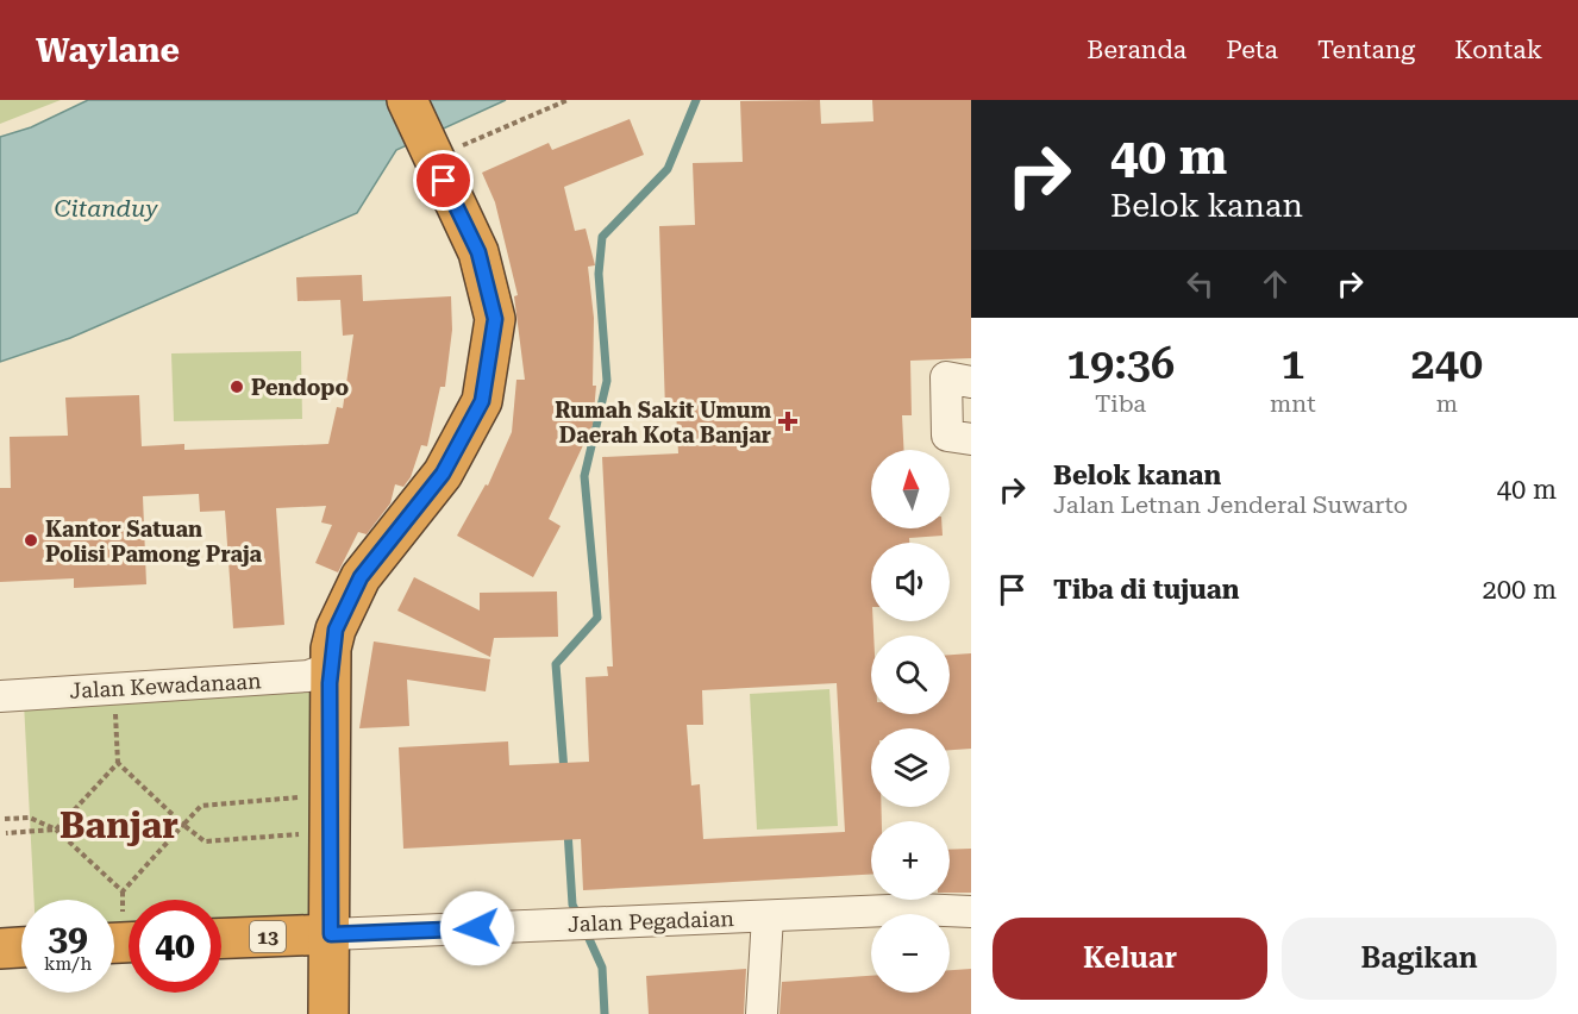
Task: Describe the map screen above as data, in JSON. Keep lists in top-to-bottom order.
{
  "streets": {
    "highway": ["13"],
    "street": ["Jalan Kewadanaan", "Jalan Pegadaian"]
  },
  "crossings": [
    ["Jalan Pegadaian", "13"]
  ],
  "districts": ["Banjar"],
  "water": ["Citanduy"],
  "places": {
    "other": ["Pendopo", "Kantor Satuan Polisi Pamong Praja"],
    "health": ["Rumah Sakit Umum Daerah Kota Banjar"]
  },
  "north": "top",
  "page": {
    "header": "Waylane",
    "nav": [
      "Beranda",
      "Peta",
      "Tentang",
      "Kontak"
    ],
    "turn": ["40 m", "Belok kanan"],
    "eta": [
      "19:36",
      "Tiba",
      "1",
      "mnt",
      "240",
      "m"
    ],
    "list": [
      {
        "name": "Belok kanan",
        "note": "Jalan Letnan Jenderal Suwarto",
        "value": "40 m"
      },
      {
        "name": "Tiba di tujuan",
        "value": "200 m"
      }
    ],
    "map_buttons": ["+", "−"],
    "speed": "39 km/h",
    "limit": "40",
    "buttons": ["Keluar", "Bagikan"]
  }
}
